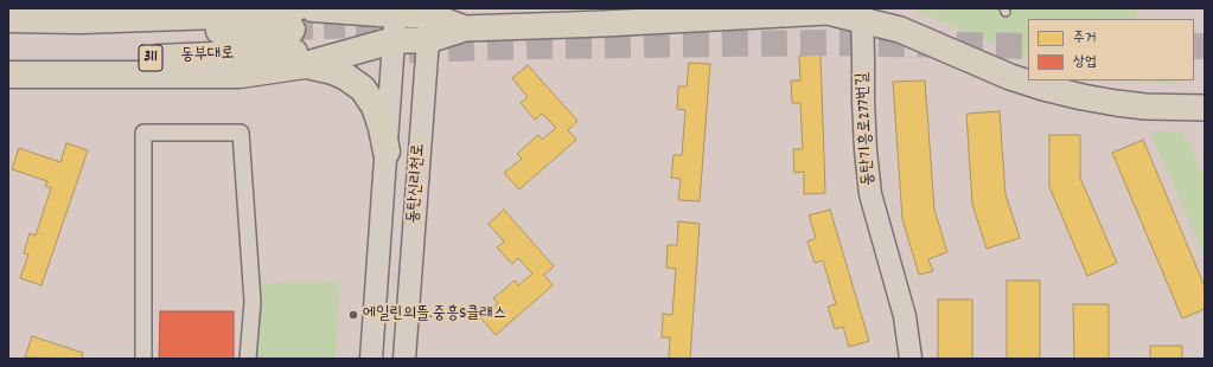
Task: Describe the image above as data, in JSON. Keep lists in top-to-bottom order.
{
  "streets": {
    "highway": ["동부대로", "311"],
    "street": ["동탄기흥로277번길", "동탄신리천로"]
  },
  "places": ["에일린의뜰.중흥S클래스"],
  "legend": ["주거", "상업"]
}
